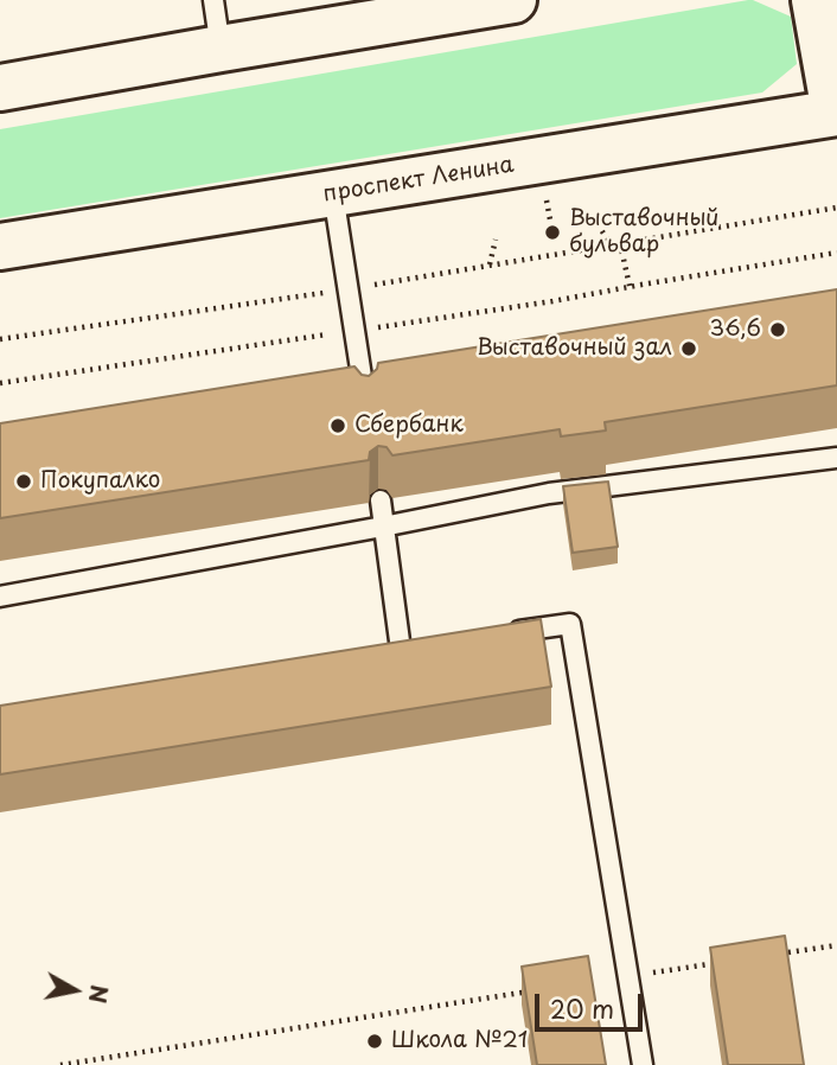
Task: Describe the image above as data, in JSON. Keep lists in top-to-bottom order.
{
  "streets": {
    "main road": ["проспект Ленина"]
  },
  "places": [
    "Выставочный бульвар",
    "36,6",
    "Выставочный зал",
    "Сбербанк",
    "Покупалко",
    "Школа №21"
  ],
  "scale_bar": "20 m",
  "north": "right"
}
